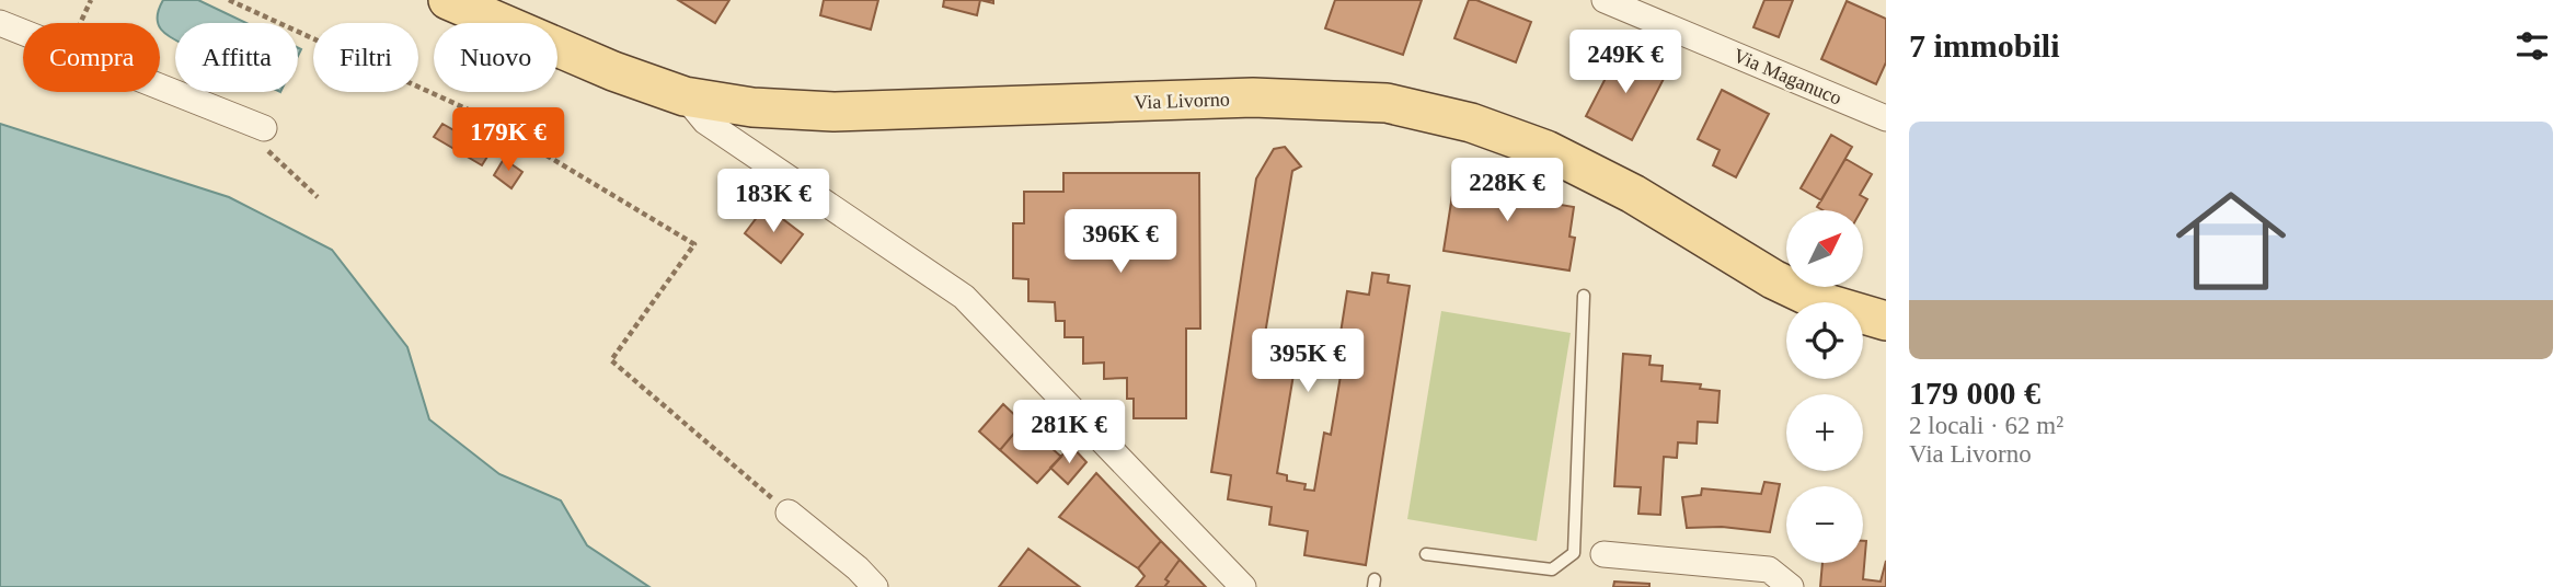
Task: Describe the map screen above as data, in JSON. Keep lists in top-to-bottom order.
{
  "streets": {
    "main road": ["Via Livorno"],
    "street": ["Via Maganuco"]
  },
  "north": "top right",
  "page": {
    "heading": "7 immobili",
    "chip": [
      "Compra",
      "Affitta",
      "Filtri",
      "Nuovo"
    ],
    "price": [
      "249K €",
      "179K €",
      "228K €",
      "183K €",
      "396K €",
      "395K €",
      "281K €"
    ],
    "list": [
      {
        "name": "179 000 €",
        "note": "2 locali · 62 m² · Via Livorno"
      }
    ],
    "map_buttons": ["+", "−"]
  }
}
